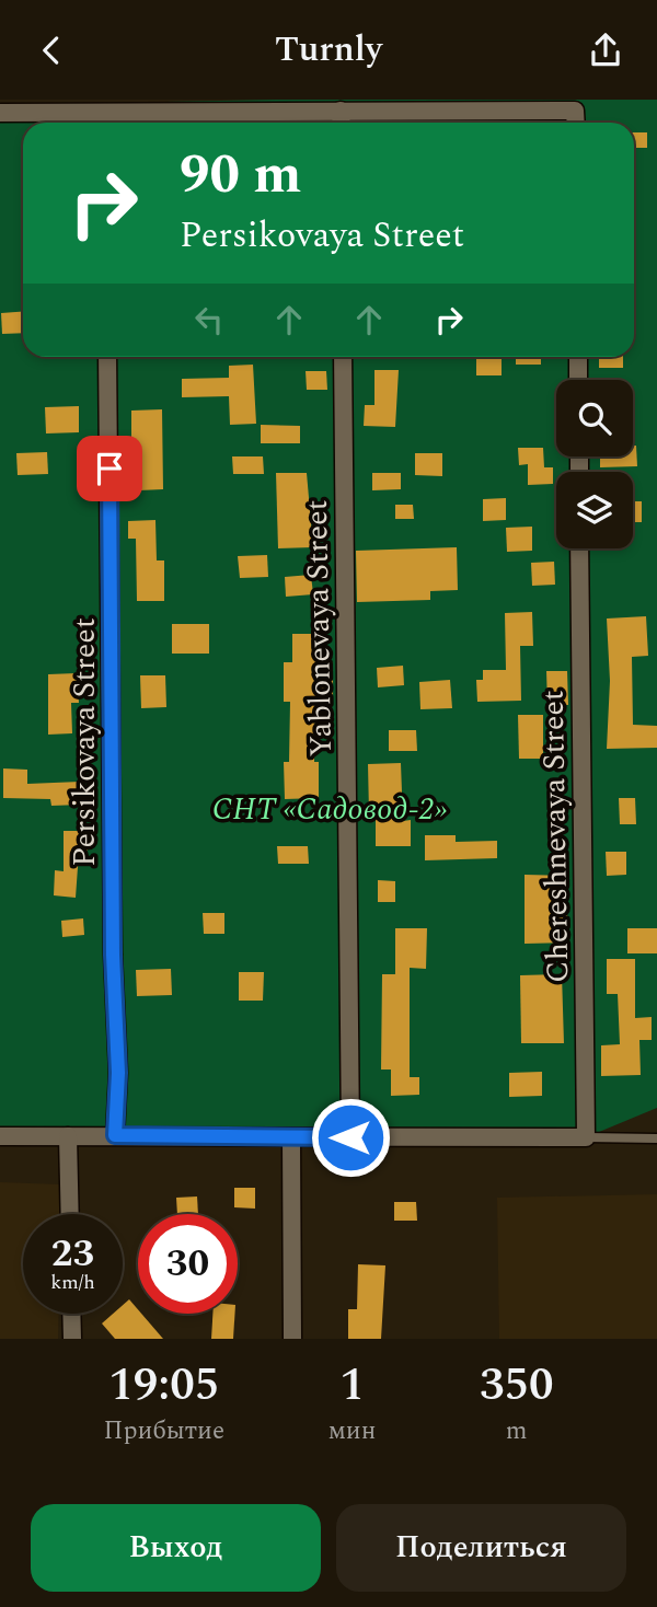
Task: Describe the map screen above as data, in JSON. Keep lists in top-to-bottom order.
{
  "streets": {
    "street": ["Yablonevaya Street", "Persikovaya Street", "Chereshnevaya Street"]
  },
  "parks": ["СНТ «Садовод-2»"],
  "page": {
    "header": "Turnly",
    "turn": ["90 m", "Persikovaya Street"],
    "speed": "23 km/h",
    "limit": "30",
    "eta": [
      "19:05",
      "Прибытие",
      "1",
      "мин",
      "350",
      "m"
    ],
    "buttons": ["Выход", "Поделиться"]
  }
}
